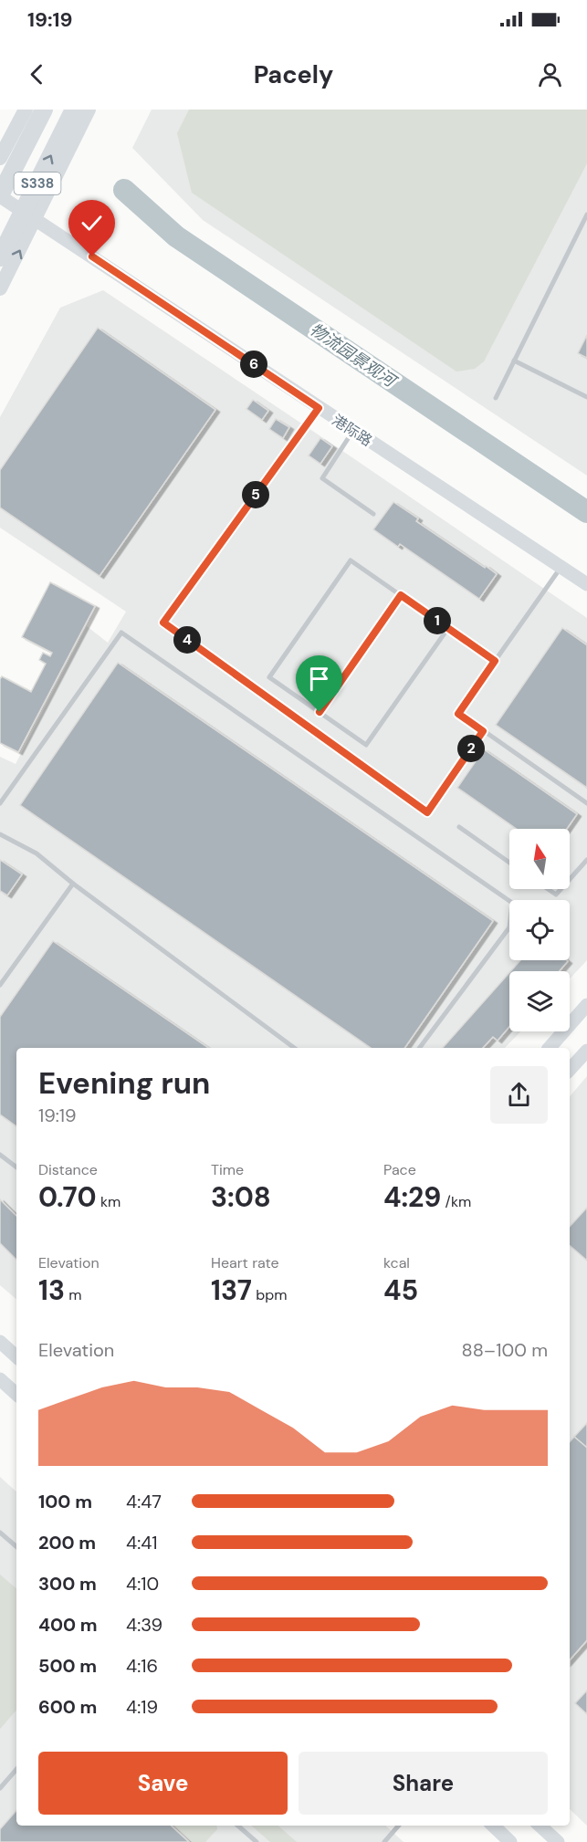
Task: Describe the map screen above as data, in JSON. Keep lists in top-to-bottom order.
{
  "streets": {
    "highway": ["S338"],
    "street": ["港际路"]
  },
  "crossings": [
    ["S338", "港际路"]
  ],
  "water": ["物流园景观河"],
  "north": "top",
  "page": {
    "status": "19:19",
    "header": "Pacely",
    "pins": [
      "6",
      "5",
      "1",
      "4",
      "2"
    ],
    "heading": ["Evening run", "19:19"],
    "stats": [
      ["Distance", "0.70 km"],
      ["Time", "3:08"],
      ["Pace", "4:29 /km"],
      ["Elevation", "13 m"],
      ["Heart rate", "137 bpm"],
      ["kcal", "45"]
    ],
    "chart": ["Elevation", "88–100 m"],
    "list": [
      {
        "name": "100 m",
        "note": "4:47"
      },
      {
        "name": "200 m",
        "note": "4:41"
      },
      {
        "name": "300 m",
        "note": "4:10"
      },
      {
        "name": "400 m",
        "note": "4:39"
      },
      {
        "name": "500 m",
        "note": "4:16"
      },
      {
        "name": "600 m",
        "note": "4:19"
      }
    ],
    "buttons": ["Save", "Share"]
  }
}
